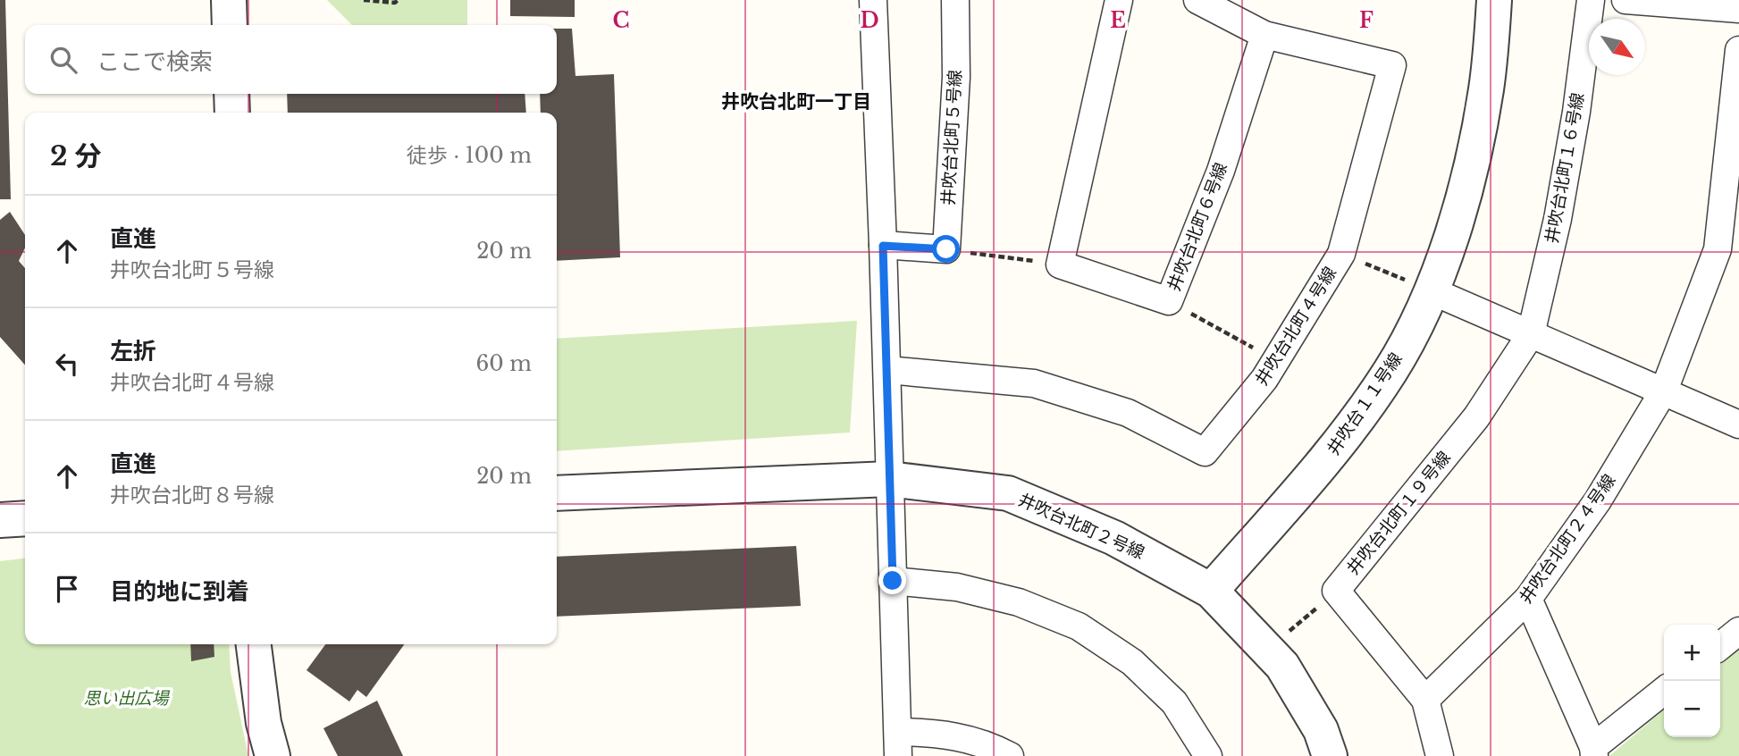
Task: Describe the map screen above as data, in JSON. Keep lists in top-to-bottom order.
{
  "streets": {
    "street": [
      "井吹台北町５号線",
      "井吹台北町１６号線",
      "井吹台北町６号線",
      "井吹台北町４号線",
      "井吹台１１号線",
      "井吹台北町１９号線",
      "井吹台北町２号線",
      "井吹台北町２４号線"
    ]
  },
  "crossings": [
    ["井吹台北町１６号線", "井吹台北町１９号線"],
    ["井吹台北町６号線", "井吹台北町４号線"],
    ["井吹台１１号線", "井吹台北町２号線"],
    ["井吹台北町１９号線", "井吹台北町２４号線"]
  ],
  "districts": ["井吹台北町一丁目"],
  "parks": ["思い出広場"],
  "north": "bottom right",
  "page": {
    "search": "ここで検索",
    "heading": ["2 分", "徒歩 · 100 m"],
    "list": [
      ["直進", "井吹台北町５号線", "20 m"],
      ["左折", "井吹台北町４号線", "60 m"],
      ["直進", "井吹台北町８号線", "20 m"],
      "目的地に到着"
    ],
    "map_buttons": ["+", "−"]
  },
  "grid": {
    "columns": [
      "C",
      "D",
      "E",
      "F"
    ]
  }
}
